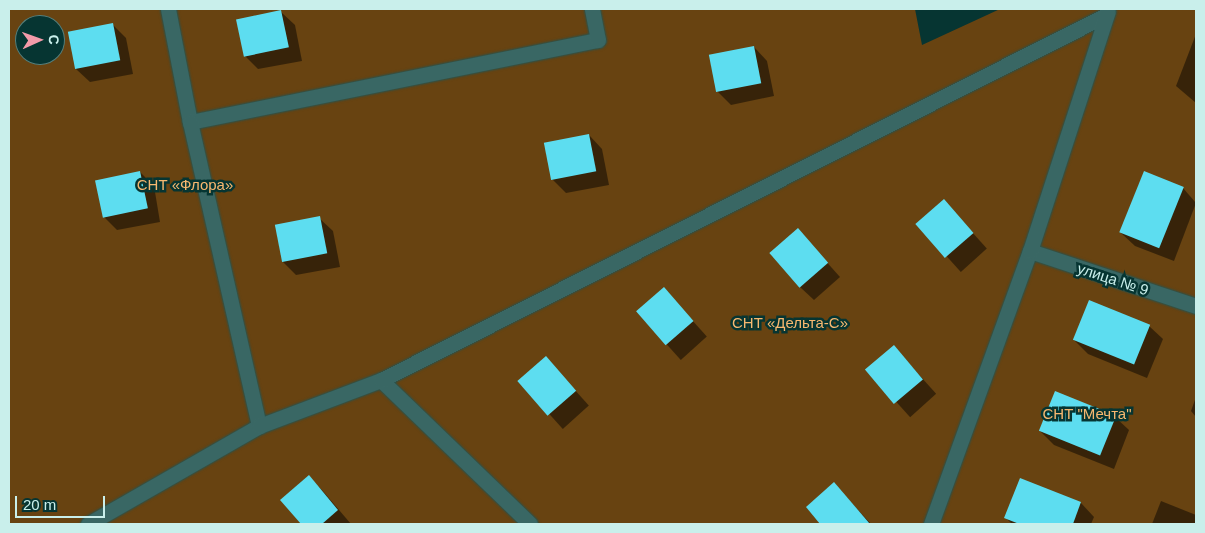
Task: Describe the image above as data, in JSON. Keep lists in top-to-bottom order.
{
  "streets": {
    "street": ["улица № 9"]
  },
  "parks": ["СНТ «Флора»", "СНТ «Дельта-С»", "СНТ \"Мечта\""],
  "scale_bar": "20 m",
  "north": "right"
}
